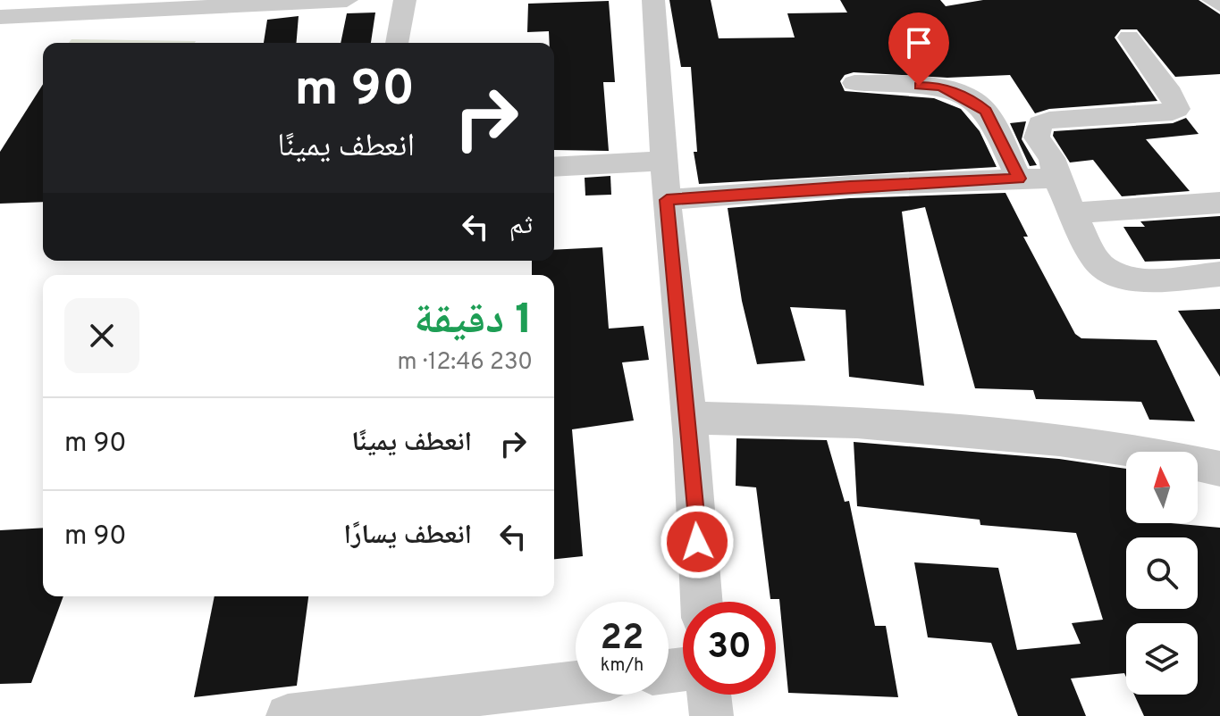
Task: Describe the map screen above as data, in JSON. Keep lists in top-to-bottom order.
{
  "north": "top",
  "page": {
    "turn": ["90 m", "انعطف يمينًا"],
    "then": "ثم",
    "heading": ["1 دقيقة", "230 m · 12:46"],
    "list": [
      {
        "name": "انعطف يمينًا",
        "value": "90 m"
      },
      {
        "name": "انعطف يسارًا",
        "value": "90 m"
      }
    ],
    "speed": "22 km/h",
    "limit": "30"
  }
}
